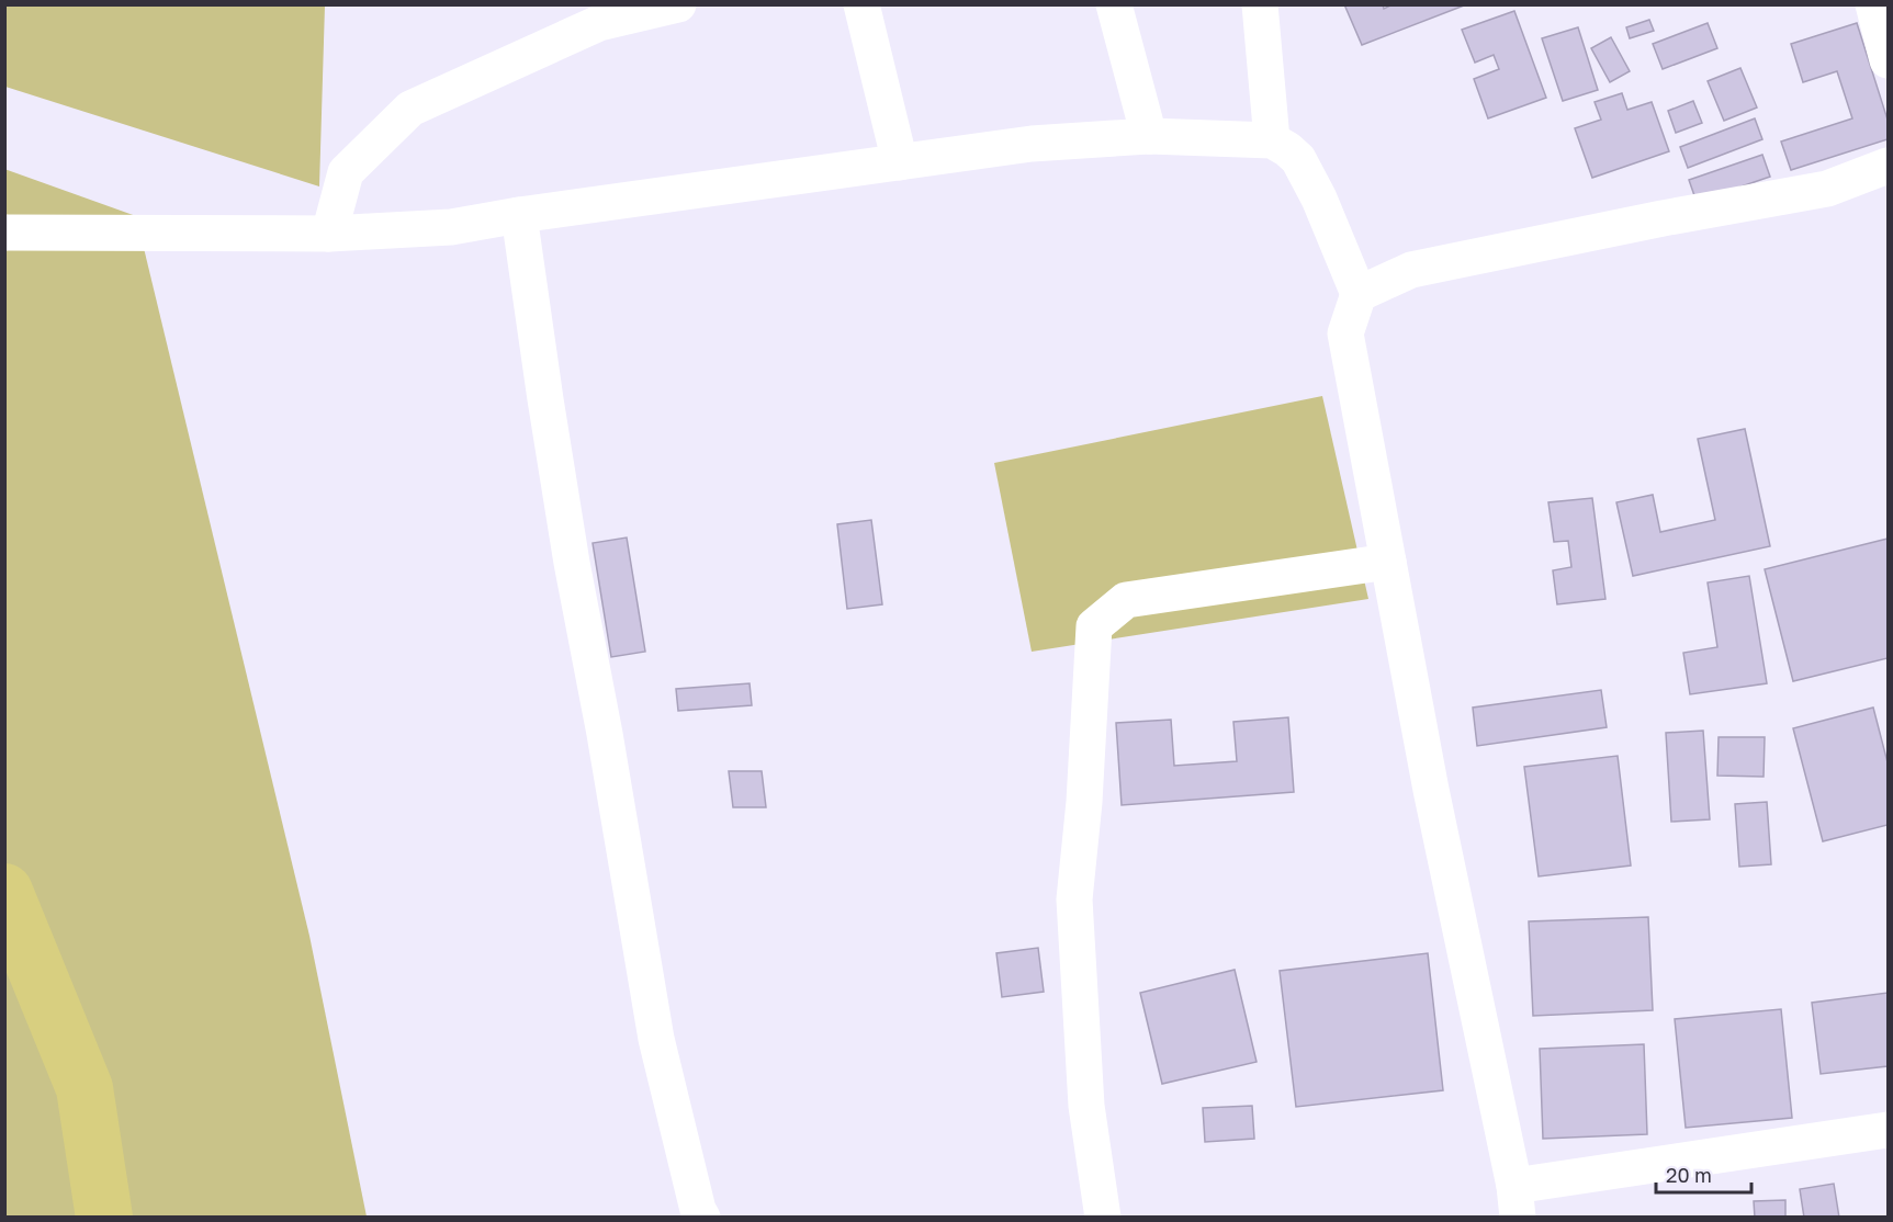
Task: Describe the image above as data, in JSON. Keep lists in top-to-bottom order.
{
  "scale_bar": "20 m"
}
